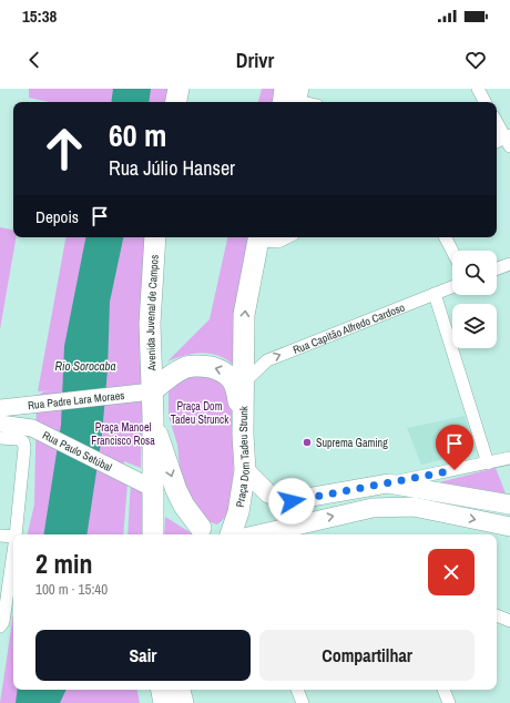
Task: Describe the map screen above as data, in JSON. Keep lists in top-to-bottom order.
{
  "streets": {
    "highway": ["Avenida Juvenal de Campos", "Praça Dom Tadeu Strunk"],
    "main road": ["Rua Padre Lara Moraes", "Rua Paulo Setúbal"],
    "street": ["Rua Capitão Alfredo Cardoso"]
  },
  "crossings": [
    ["Avenida Juvenal de Campos", "Rua Padre Lara Moraes"],
    ["Rua Capitão Alfredo Cardoso", "Praça Dom Tadeu Strunk"]
  ],
  "one_way": ["Rua Capitão Alfredo Cardoso"],
  "water": ["Rio Sorocaba"],
  "parks": ["Praça Dom Tadeu Strunck", "Praça Manoel Francisco Rosa"],
  "places": ["Suprema Gaming"],
  "page": {
    "status": "15:38",
    "header": "Drivr",
    "turn": ["60 m", "Rua Júlio Hanser"],
    "then": "Depois",
    "heading": ["2 min", "100 m · 15:40"],
    "buttons": ["Sair", "Compartilhar"]
  }
}
